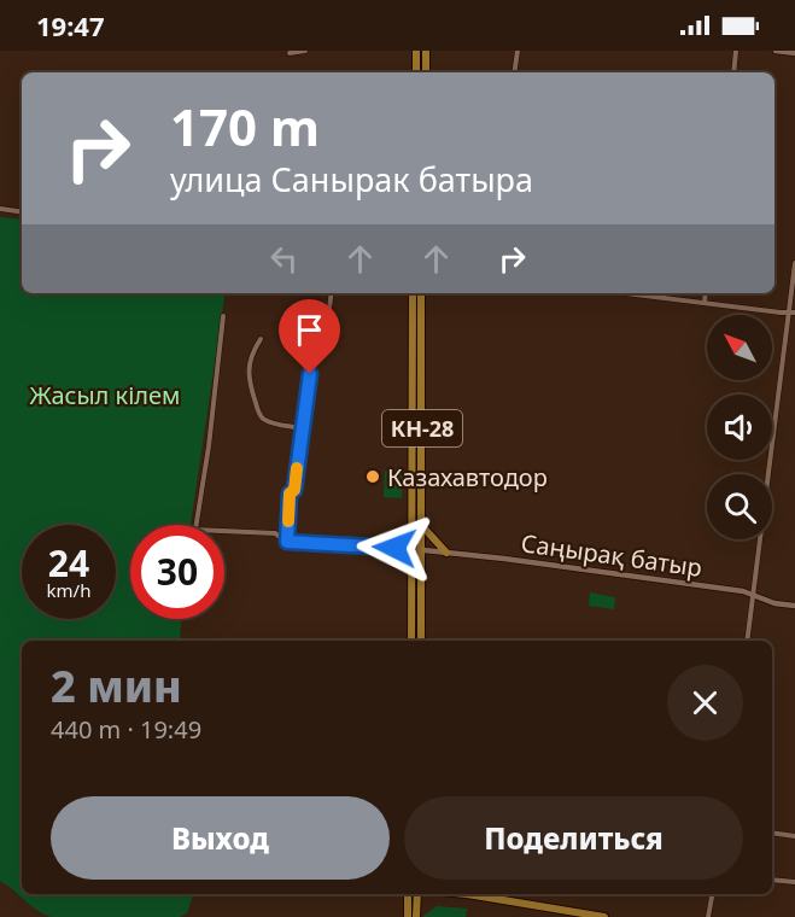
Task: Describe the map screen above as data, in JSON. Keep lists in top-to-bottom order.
{
  "streets": {
    "main road": ["КН-28"],
    "street": ["Саңырақ батыр"]
  },
  "crossings": [
    ["КН-28", "Саңырақ батыр"]
  ],
  "parks": ["Жасыл кілем"],
  "places": ["Казахавтодор"],
  "north": "top left",
  "page": {
    "status": "19:47",
    "turn": ["170 m", "улица Санырак батыра"],
    "speed": "24 km/h",
    "limit": "30",
    "heading": ["2 мин", "440 m · 19:49"],
    "buttons": ["Выход", "Поделиться"]
  }
}
